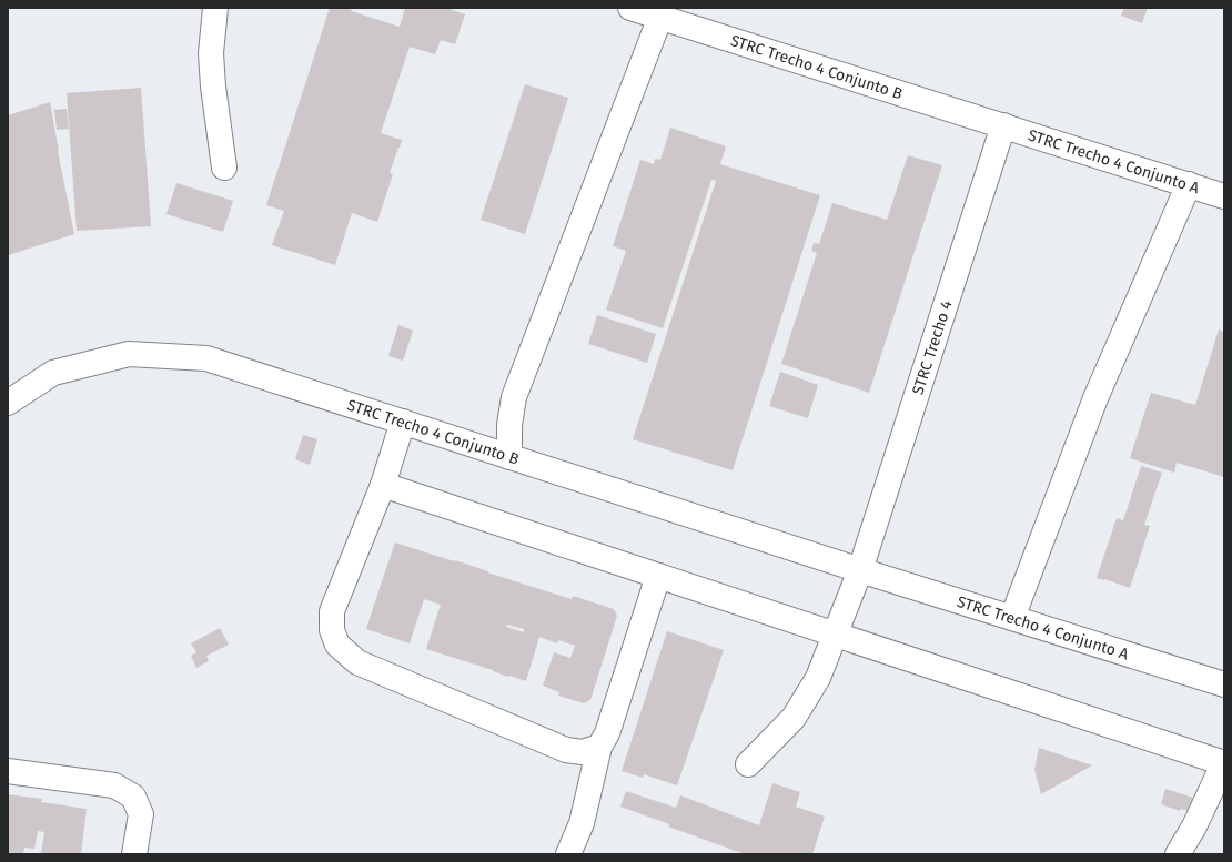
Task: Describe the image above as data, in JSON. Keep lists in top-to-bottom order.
{
  "streets": {
    "street": ["STRC Trecho 4 Conjunto B", "STRC Trecho 4 Conjunto A", "STRC Trecho 4"]
  },
  "crossings": [
    ["STRC Trecho 4 Conjunto B", "STRC Trecho 4 Conjunto A"],
    ["STRC Trecho 4 Conjunto B", "STRC Trecho 4"],
    ["STRC Trecho 4 Conjunto A", "STRC Trecho 4"]
  ]
}
